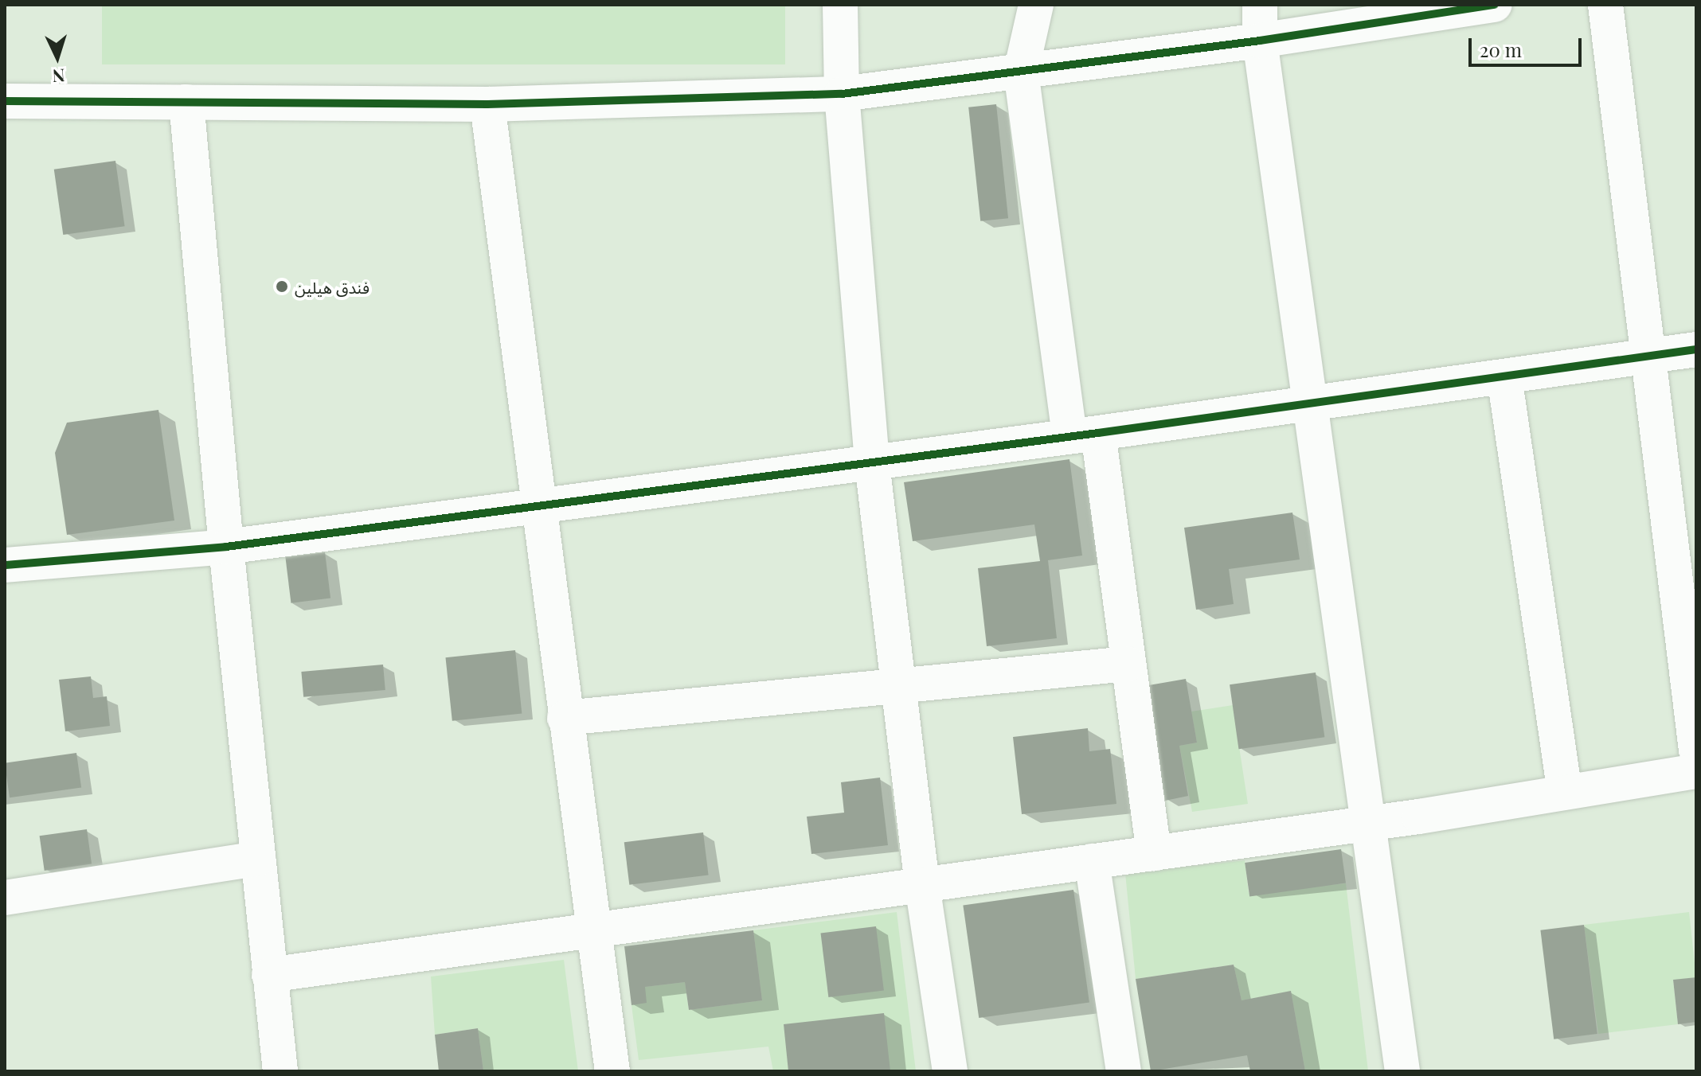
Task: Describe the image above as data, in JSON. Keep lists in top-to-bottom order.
{
  "places": ["فندق هيلين"],
  "scale_bar": "20 m",
  "north": "bottom"
}
